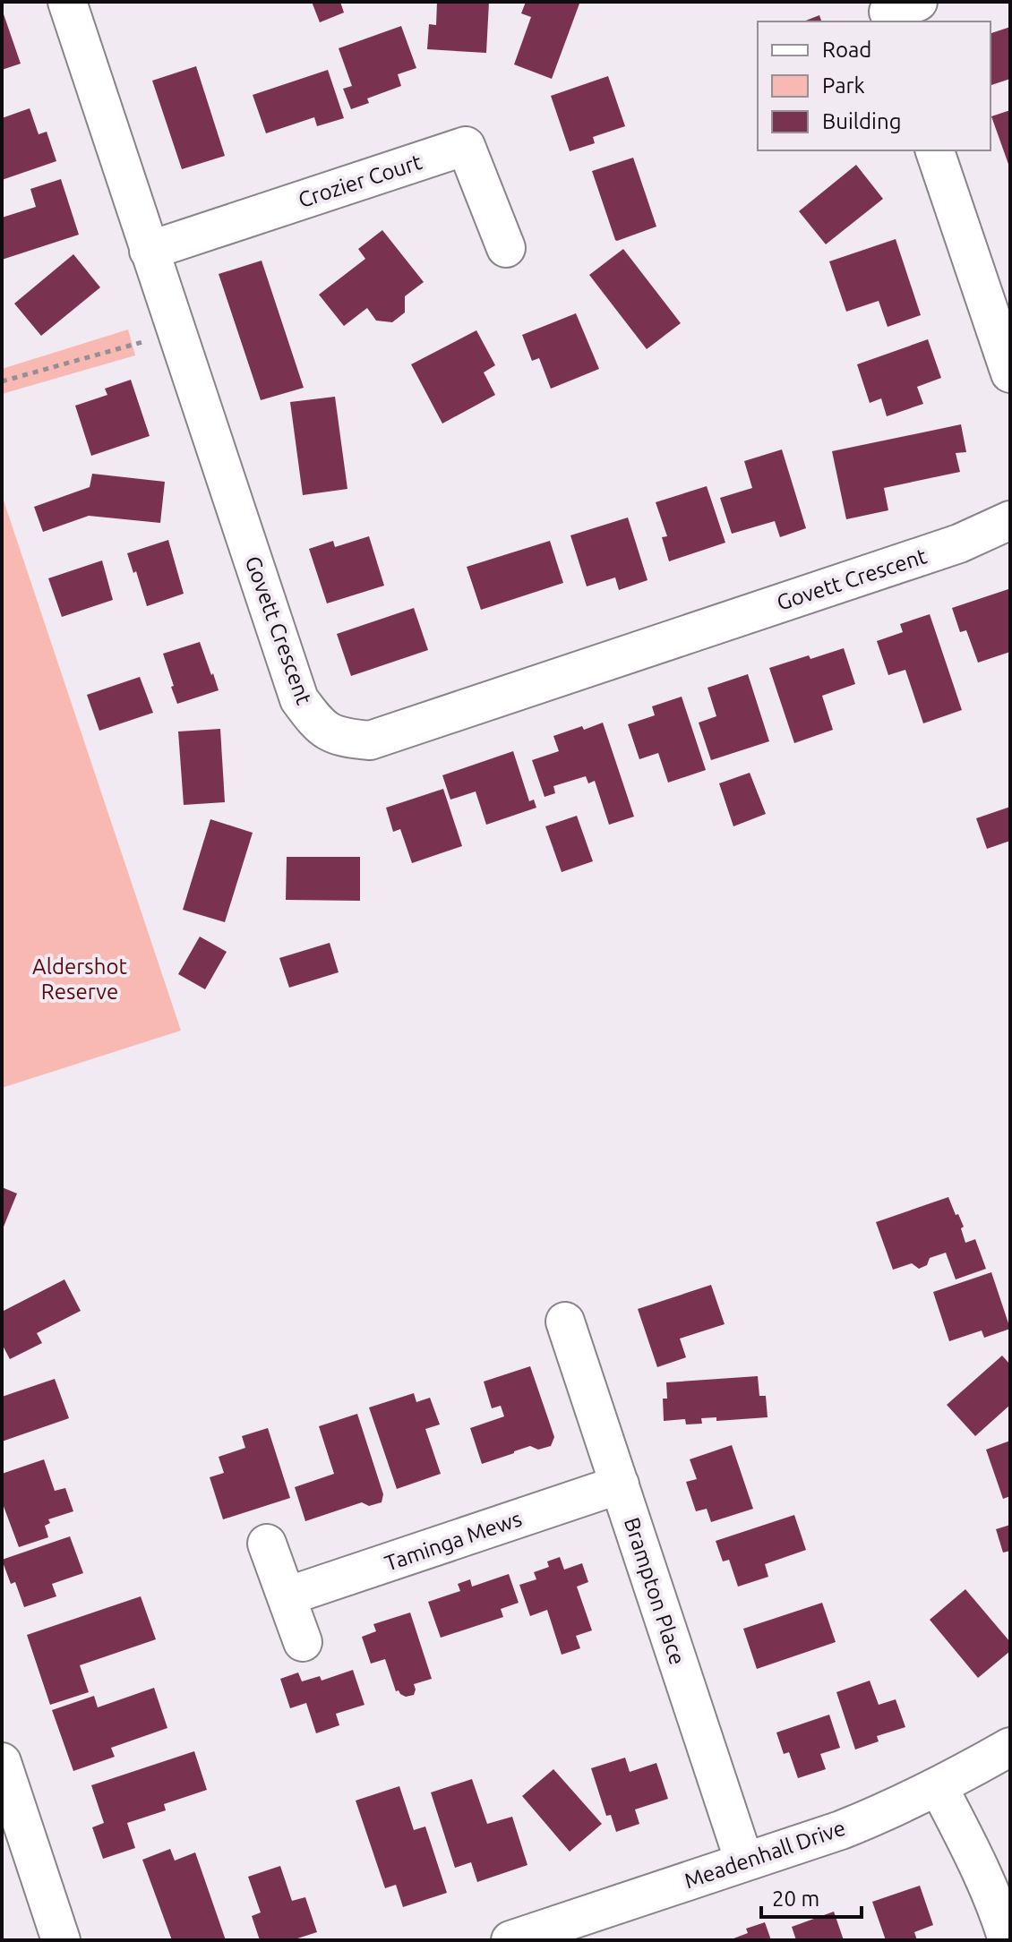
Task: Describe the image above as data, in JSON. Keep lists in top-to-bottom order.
{
  "streets": {
    "street": [
      "Crozier Court",
      "Govett Crescent",
      "Taminga Mews",
      "Brampton Place",
      "Meadenhall Drive"
    ]
  },
  "crossings": [
    ["Crozier Court", "Govett Crescent"],
    ["Taminga Mews", "Brampton Place"],
    ["Brampton Place", "Meadenhall Drive"]
  ],
  "parks": ["Aldershot Reserve"],
  "legend": ["Road", "Park", "Building"],
  "scale_bar": "20 m"
}
